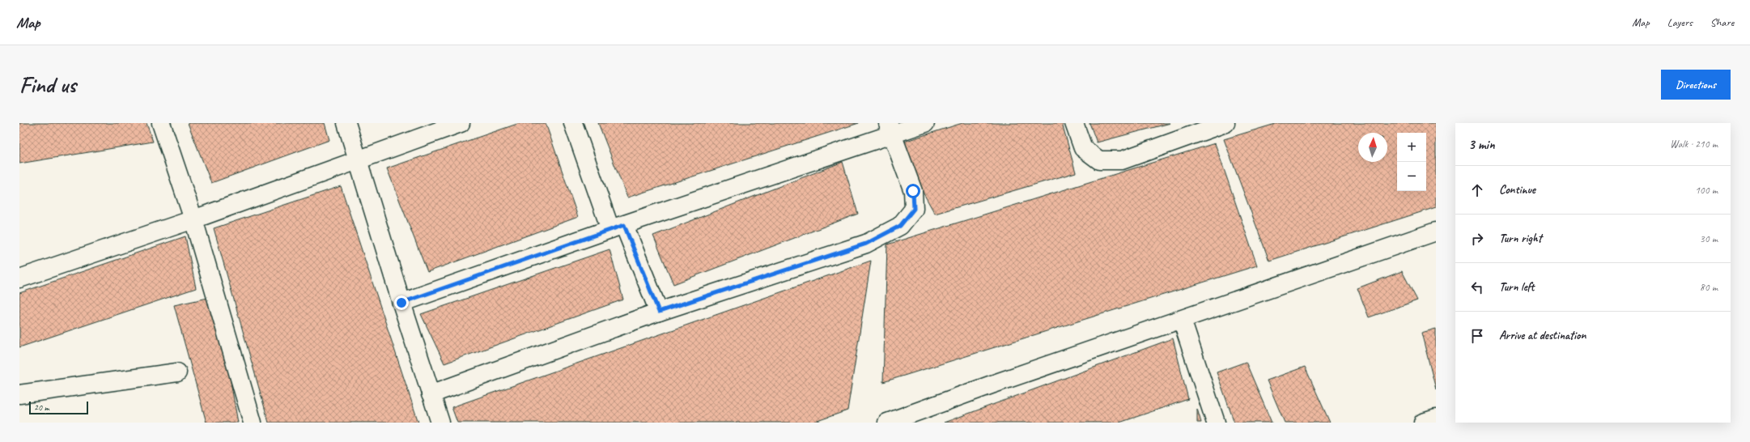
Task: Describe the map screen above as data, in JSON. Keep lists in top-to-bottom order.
{
  "scale_bar": "20 m",
  "north": "top",
  "page": {
    "header": "Map",
    "nav": ["Map", "Layers", "Share"],
    "buttons": "Directions",
    "title": "Find us",
    "heading": ["3 min", "Walk · 210 m"],
    "map_buttons": ["+", "−"],
    "list": [
      ["Continue", "100 m"],
      ["Turn right", "30 m"],
      ["Turn left", "80 m"],
      "Arrive at destination"
    ],
    "scale": "20 m"
  }
}
